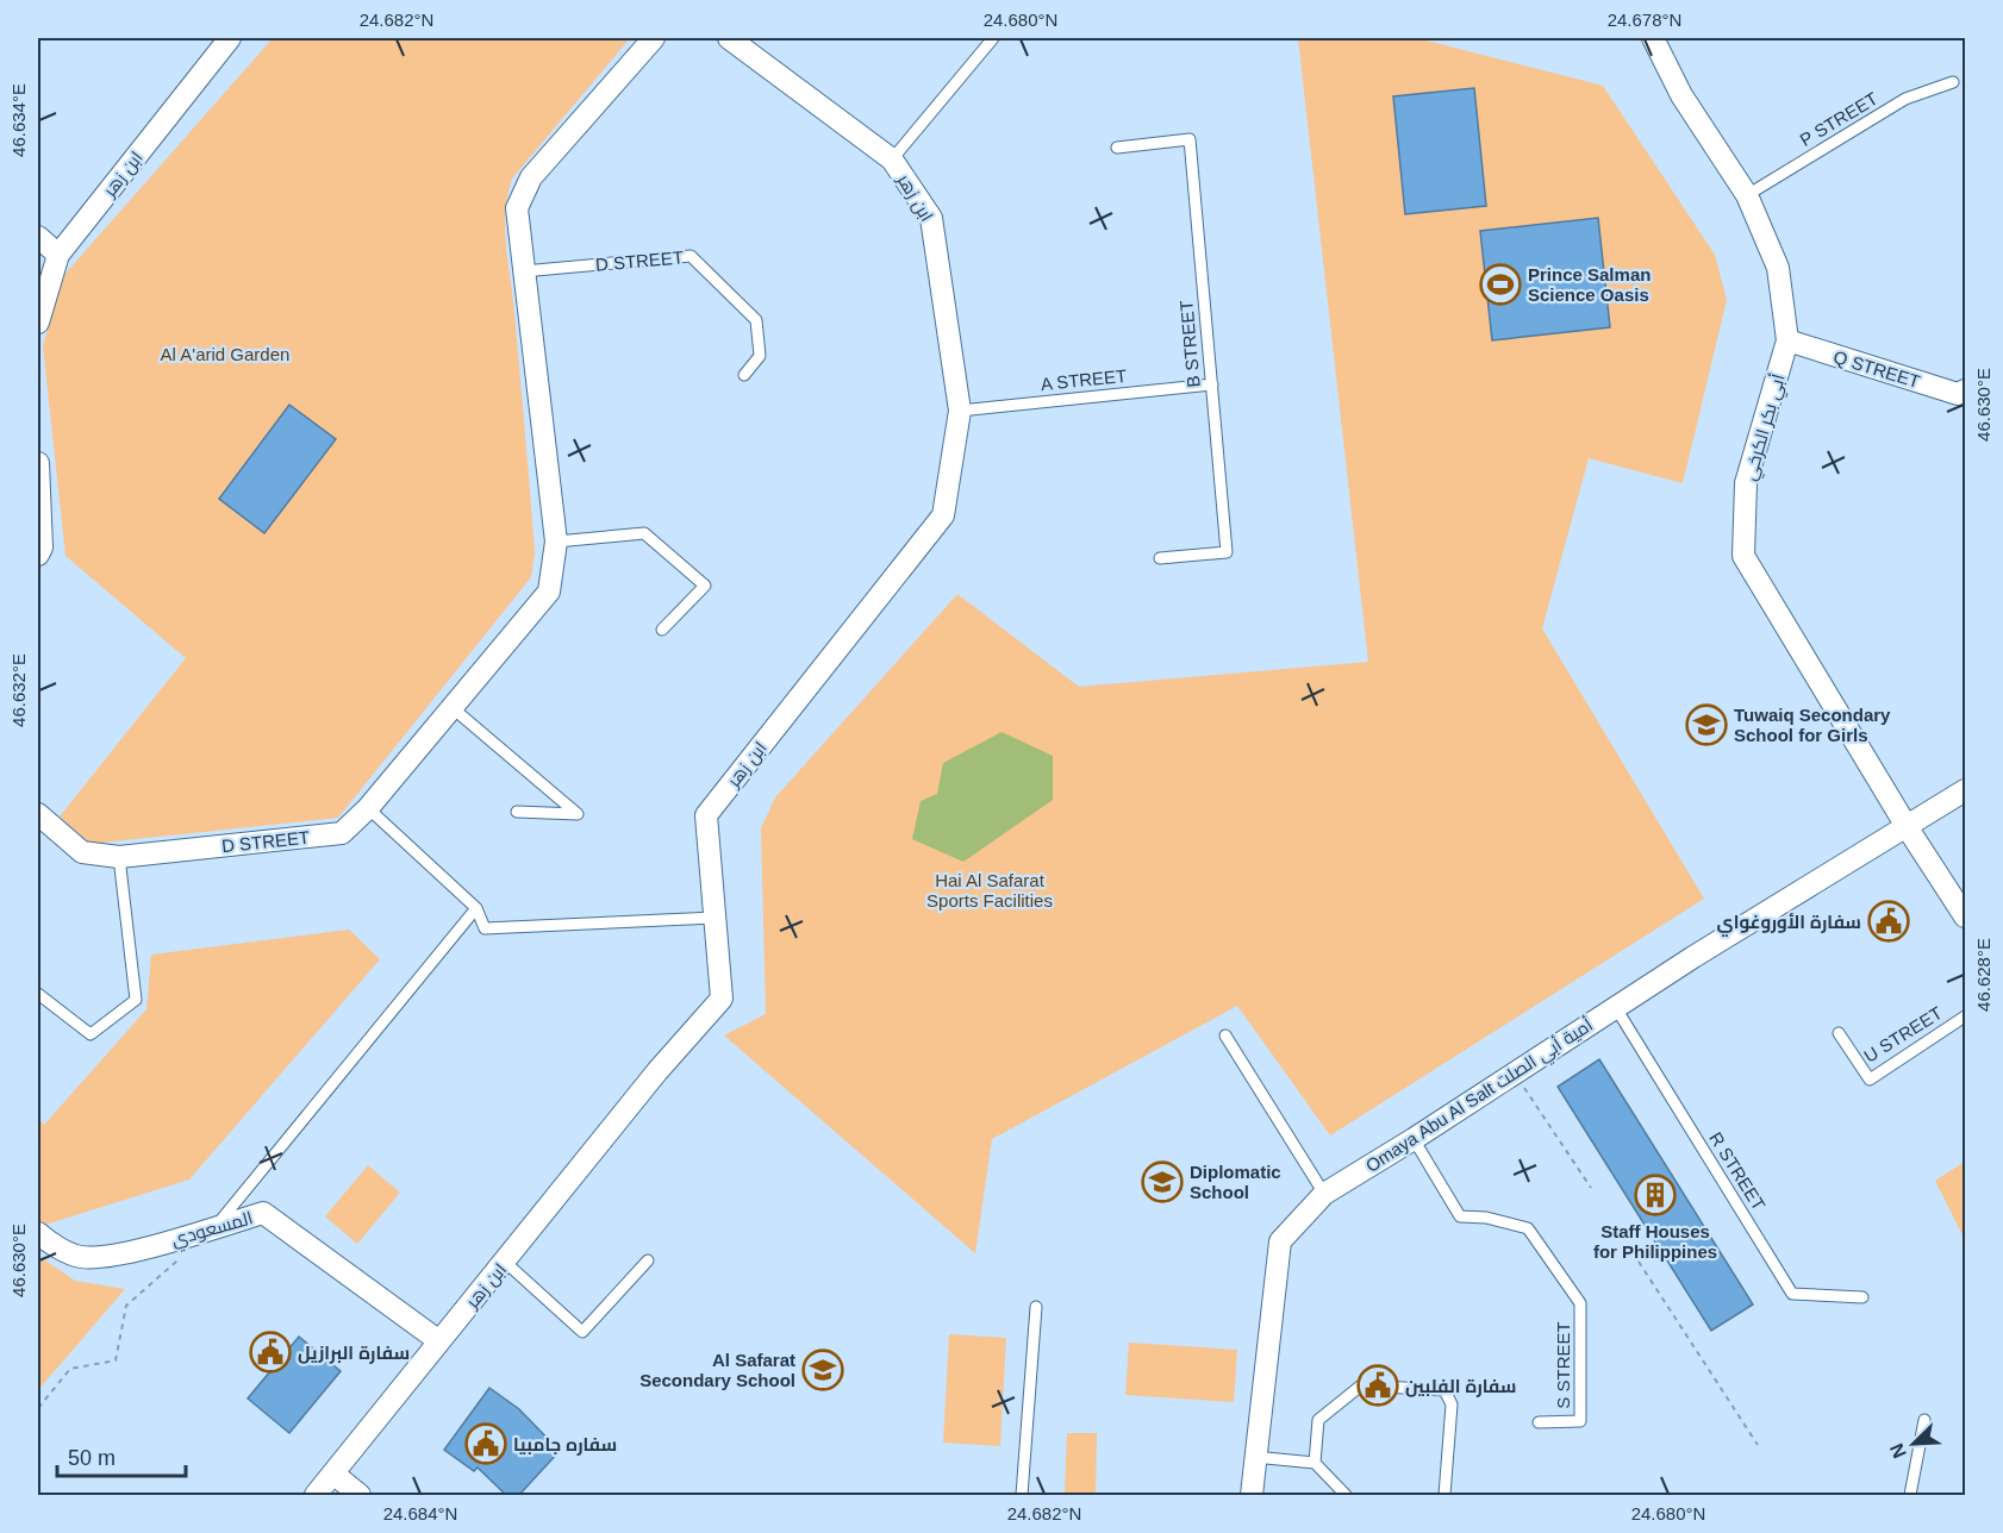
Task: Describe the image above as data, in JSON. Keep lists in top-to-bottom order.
{
  "streets": {
    "street": [
      "ابن زهر",
      "D STREET",
      "Q STREET",
      "أبي بكر الكرخي",
      "Omaya Abu Al Salt أمية أبي الصلت",
      "المسعودي"
    ],
    "lane": [
      "P STREET",
      "B STREET",
      "A STREET",
      "U STREET",
      "R STREET",
      "S STREET"
    ]
  },
  "crossings": [
    ["P STREET", "أبي بكر الكرخي"],
    ["ابن زهر", "A STREET"],
    ["ابن زهر", "المسعودي"],
    ["B STREET", "A STREET"],
    ["Q STREET", "أبي بكر الكرخي"],
    ["أبي بكر الكرخي", "Omaya Abu Al Salt أمية أبي الصلت"],
    ["Omaya Abu Al Salt أمية أبي الصلت", "R STREET"],
    ["Omaya Abu Al Salt أمية أبي الصلت", "S STREET"]
  ],
  "parks": ["Al A'arid Garden", "Hai Al Safarat Sports Facilities"],
  "places": {
    "sports": ["Prince Salman Science Oasis"],
    "school or university": ["Tuwaiq Secondary School for Girls", "Diplomatic School", "Al Safarat Secondary School"],
    "public building": [
      "سفارة الأوروغواي",
      "سفارة البرازيل",
      "سفارة الفلبين",
      "سفاره جامبيا"
    ],
    "building": ["Staff Houses for Philippines"]
  },
  "scale_bar": "50 m",
  "north": "bottom left",
  "coordinates": [
    "24.682°N",
    "24.680°N",
    "24.678°N",
    "46.634°E",
    "46.630°E",
    "46.632°E",
    "46.628°E",
    "24.684°N"
  ]
}
